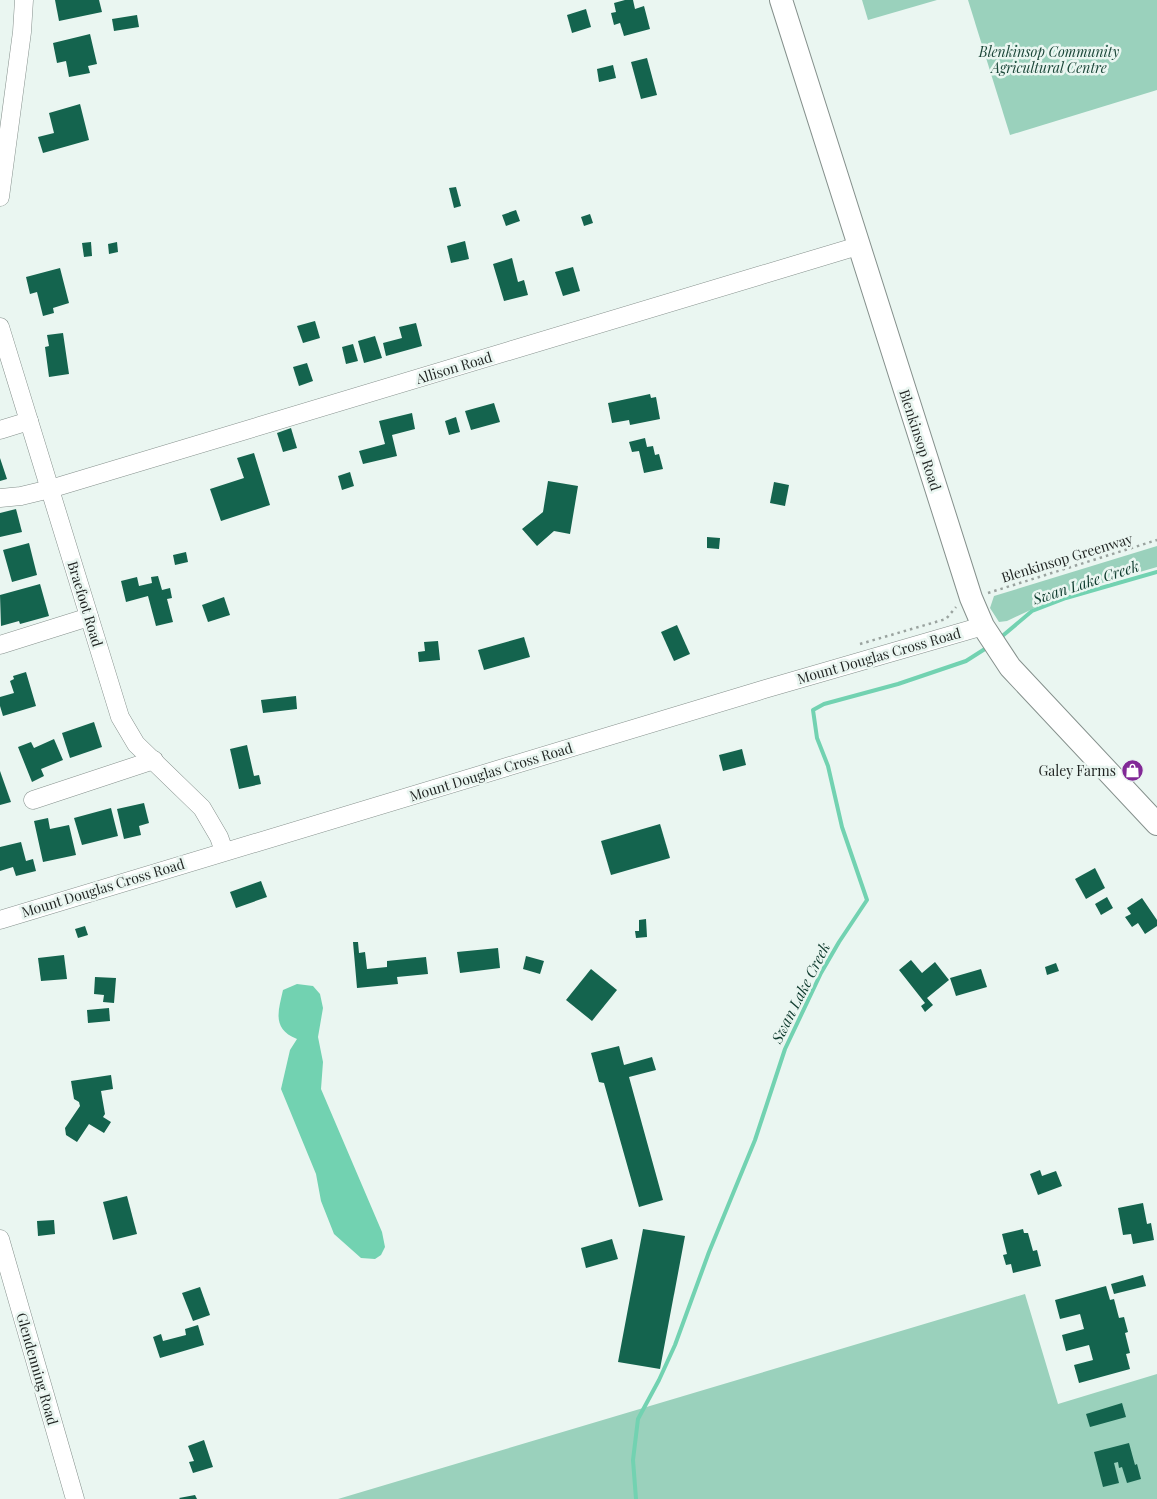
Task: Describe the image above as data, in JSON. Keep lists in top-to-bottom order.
{
  "streets": {
    "main road": ["Blenkinsop Road"],
    "street": [
      "Allison Road",
      "Braefoot Road",
      "Mount Douglas Cross Road",
      "Glendenning Road"
    ],
    "path": ["Blenkinsop Greenway"]
  },
  "crossings": [
    ["Allison Road", "Blenkinsop Road"],
    ["Allison Road", "Braefoot Road"],
    ["Blenkinsop Road", "Mount Douglas Cross Road"],
    ["Braefoot Road", "Mount Douglas Cross Road"]
  ],
  "water": ["Swan Lake Creek"],
  "parks": ["Blenkinsop Community Agricultural Centre"],
  "places": {
    "shop": ["Galey Farms"]
  }
}
